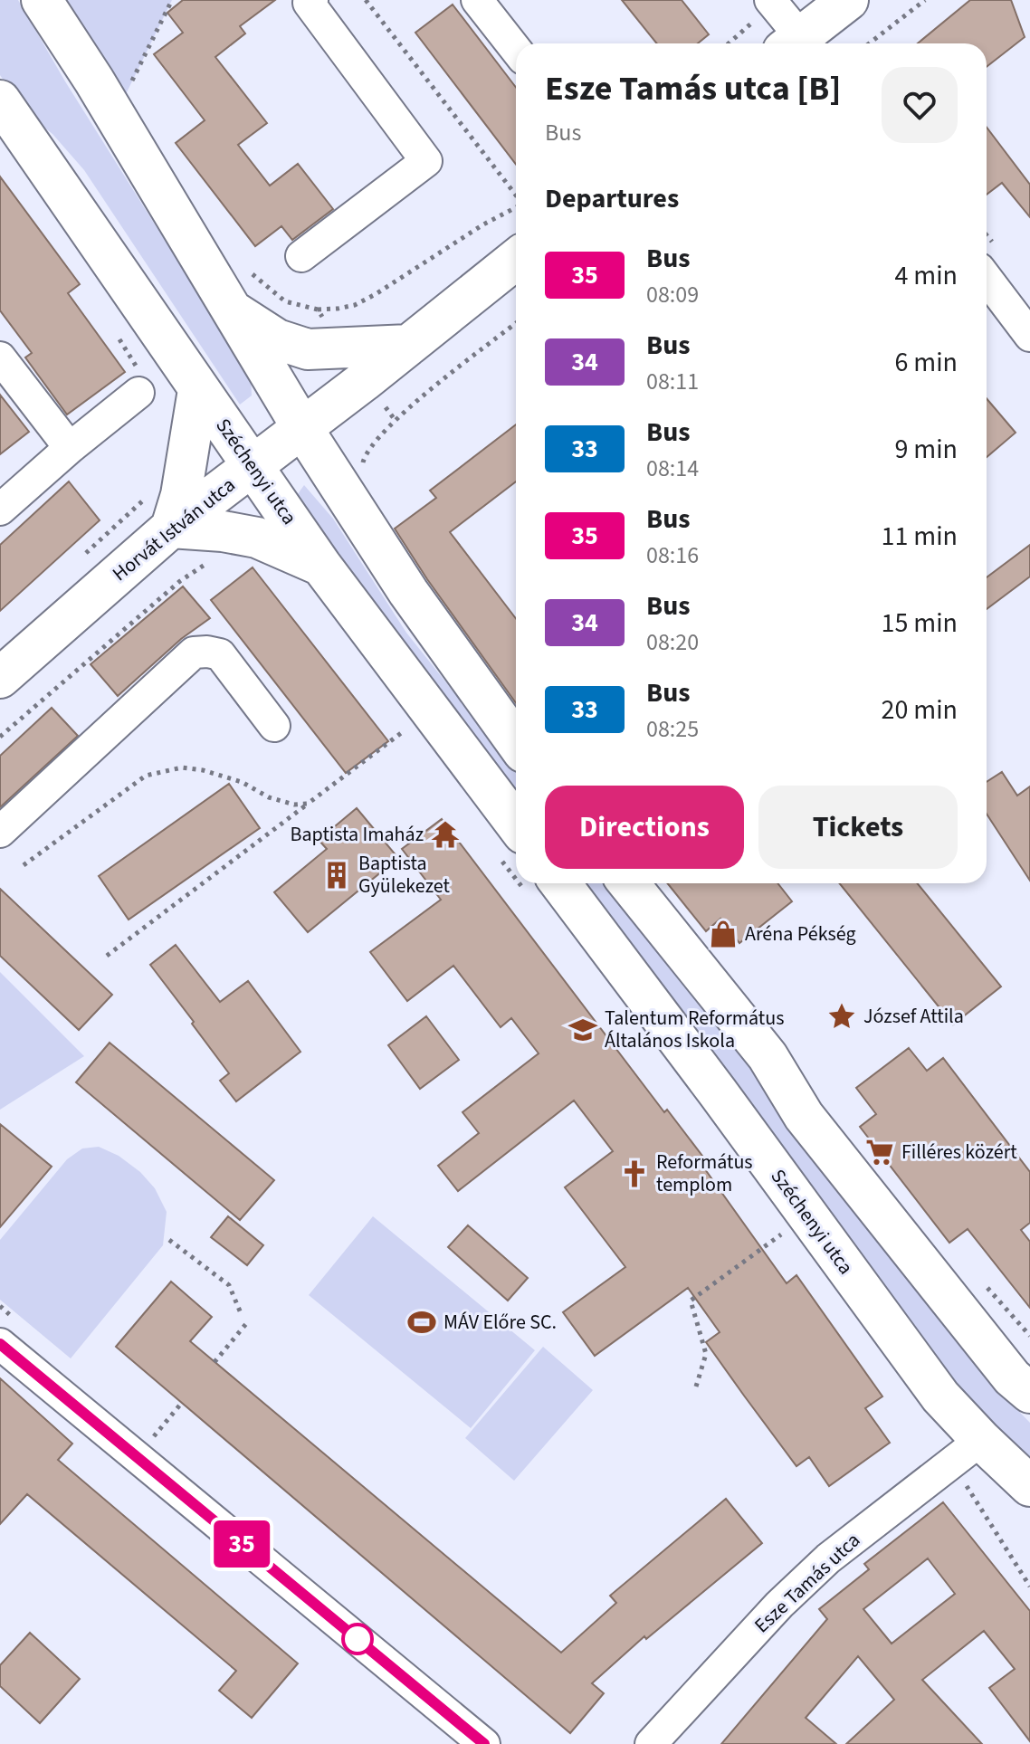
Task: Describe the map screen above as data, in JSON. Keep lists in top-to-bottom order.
{
  "streets": {
    "main road": ["Széchenyi utca", "Horvát István utca"],
    "street": ["Esze Tamás utca"]
  },
  "crossings": [
    ["Széchenyi utca", "Horvát István utca"],
    ["Széchenyi utca", "Esze Tamás utca"]
  ],
  "places": {
    "temple": ["Baptista Imaház"],
    "building": ["Baptista Gyülekezet"],
    "shop": ["Aréna Pékség"],
    "place": ["József Attila"],
    "school or university": ["Talentum Református Általános Iskola"],
    "supermarket": ["Filléres közért"],
    "church": ["Református templom"],
    "sports": ["MÁV Előre SC."]
  },
  "lines": ["bus line 35"],
  "page": {
    "on_map": "35",
    "heading": [
      ["Esze Tamás utca [B]", "Bus"],
      "Departures"
    ],
    "list": [
      {
        "mark": "35",
        "name": "Bus",
        "note": "08:09",
        "value": "4 min"
      },
      {
        "mark": "34",
        "name": "Bus",
        "note": "08:11",
        "value": "6 min"
      },
      {
        "mark": "33",
        "name": "Bus",
        "note": "08:14",
        "value": "9 min"
      },
      {
        "mark": "35",
        "name": "Bus",
        "note": "08:16",
        "value": "11 min"
      },
      {
        "mark": "34",
        "name": "Bus",
        "note": "08:20",
        "value": "15 min"
      },
      {
        "mark": "33",
        "name": "Bus",
        "note": "08:25",
        "value": "20 min"
      }
    ],
    "buttons": ["Directions", "Tickets"]
  }
}
